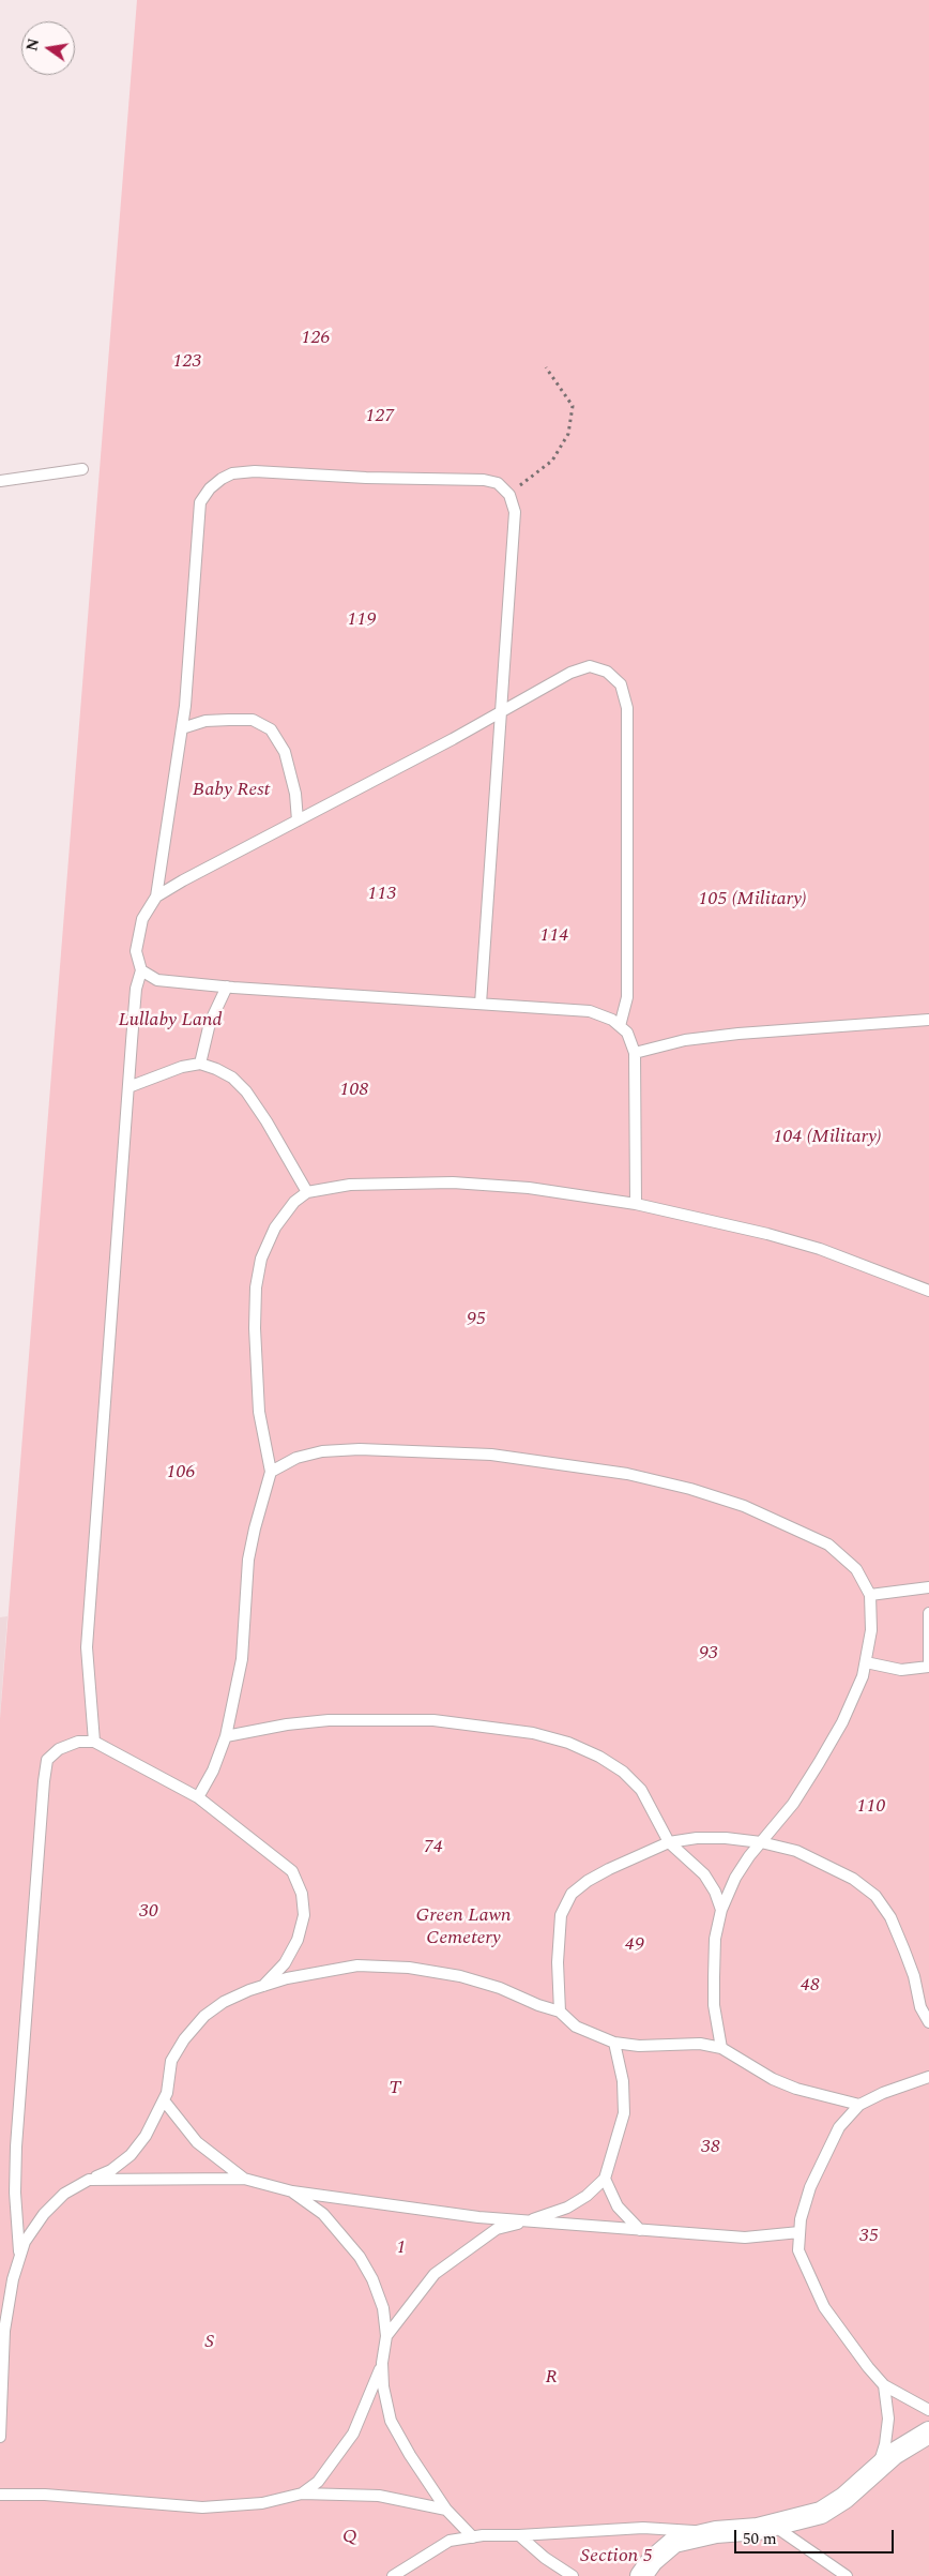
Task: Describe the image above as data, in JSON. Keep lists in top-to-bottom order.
{
  "parks": [
    "126",
    "123",
    "127",
    "119",
    "Baby Rest",
    "113",
    "105 (Military)",
    "114",
    "Lullaby Land",
    "108",
    "104 (Military)",
    "95",
    "106",
    "93",
    "110",
    "74",
    "30",
    "Green Lawn Cemetery",
    "49",
    "48",
    "T",
    "38",
    "35",
    "1",
    "S",
    "R",
    "Q",
    "Section 5"
  ],
  "scale_bar": "50 m",
  "north": "left"
}
